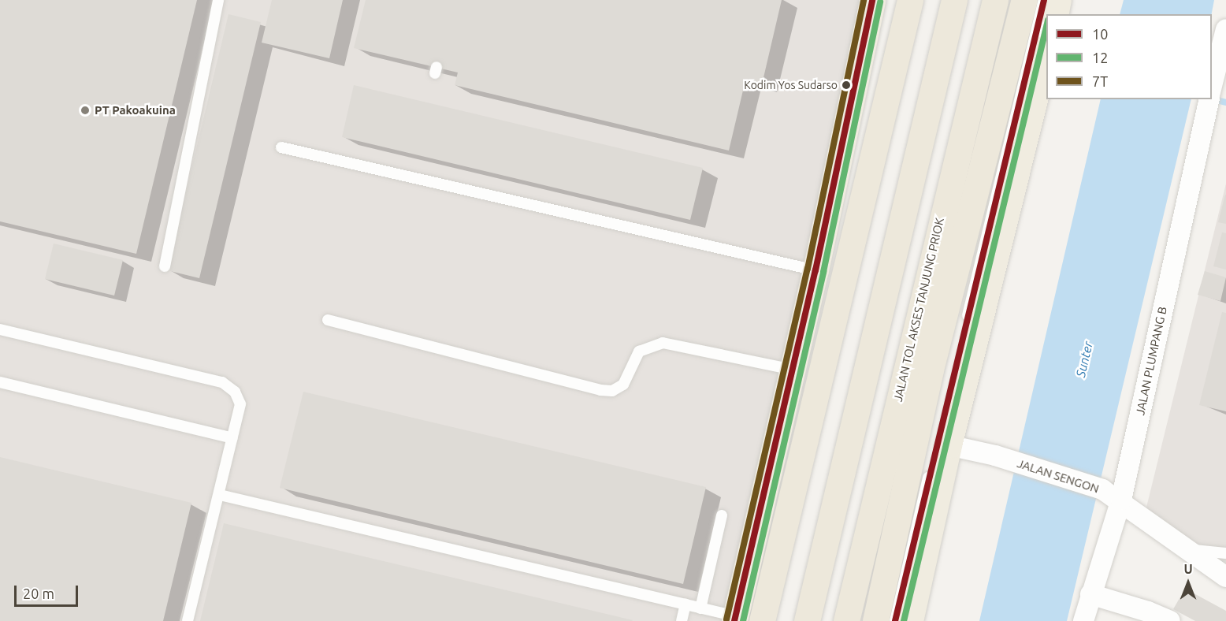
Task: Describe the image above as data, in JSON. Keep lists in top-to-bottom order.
{
  "streets": {
    "highway": ["JALAN TOL AKSES TANJUNG PRIOK"],
    "street": ["JALAN PLUMPANG B", "JALAN SENGON"]
  },
  "crossings": [
    ["JALAN PLUMPANG B", "JALAN SENGON"]
  ],
  "water": ["Sunter"],
  "places": ["Kodim Yos Sudarso", "PT Pakoakuina"],
  "lines": ["transit line 10", "transit line 7T", "transit line 12"],
  "legend": ["10", "12", "7T"],
  "scale_bar": "20 m",
  "north": "top"
}
